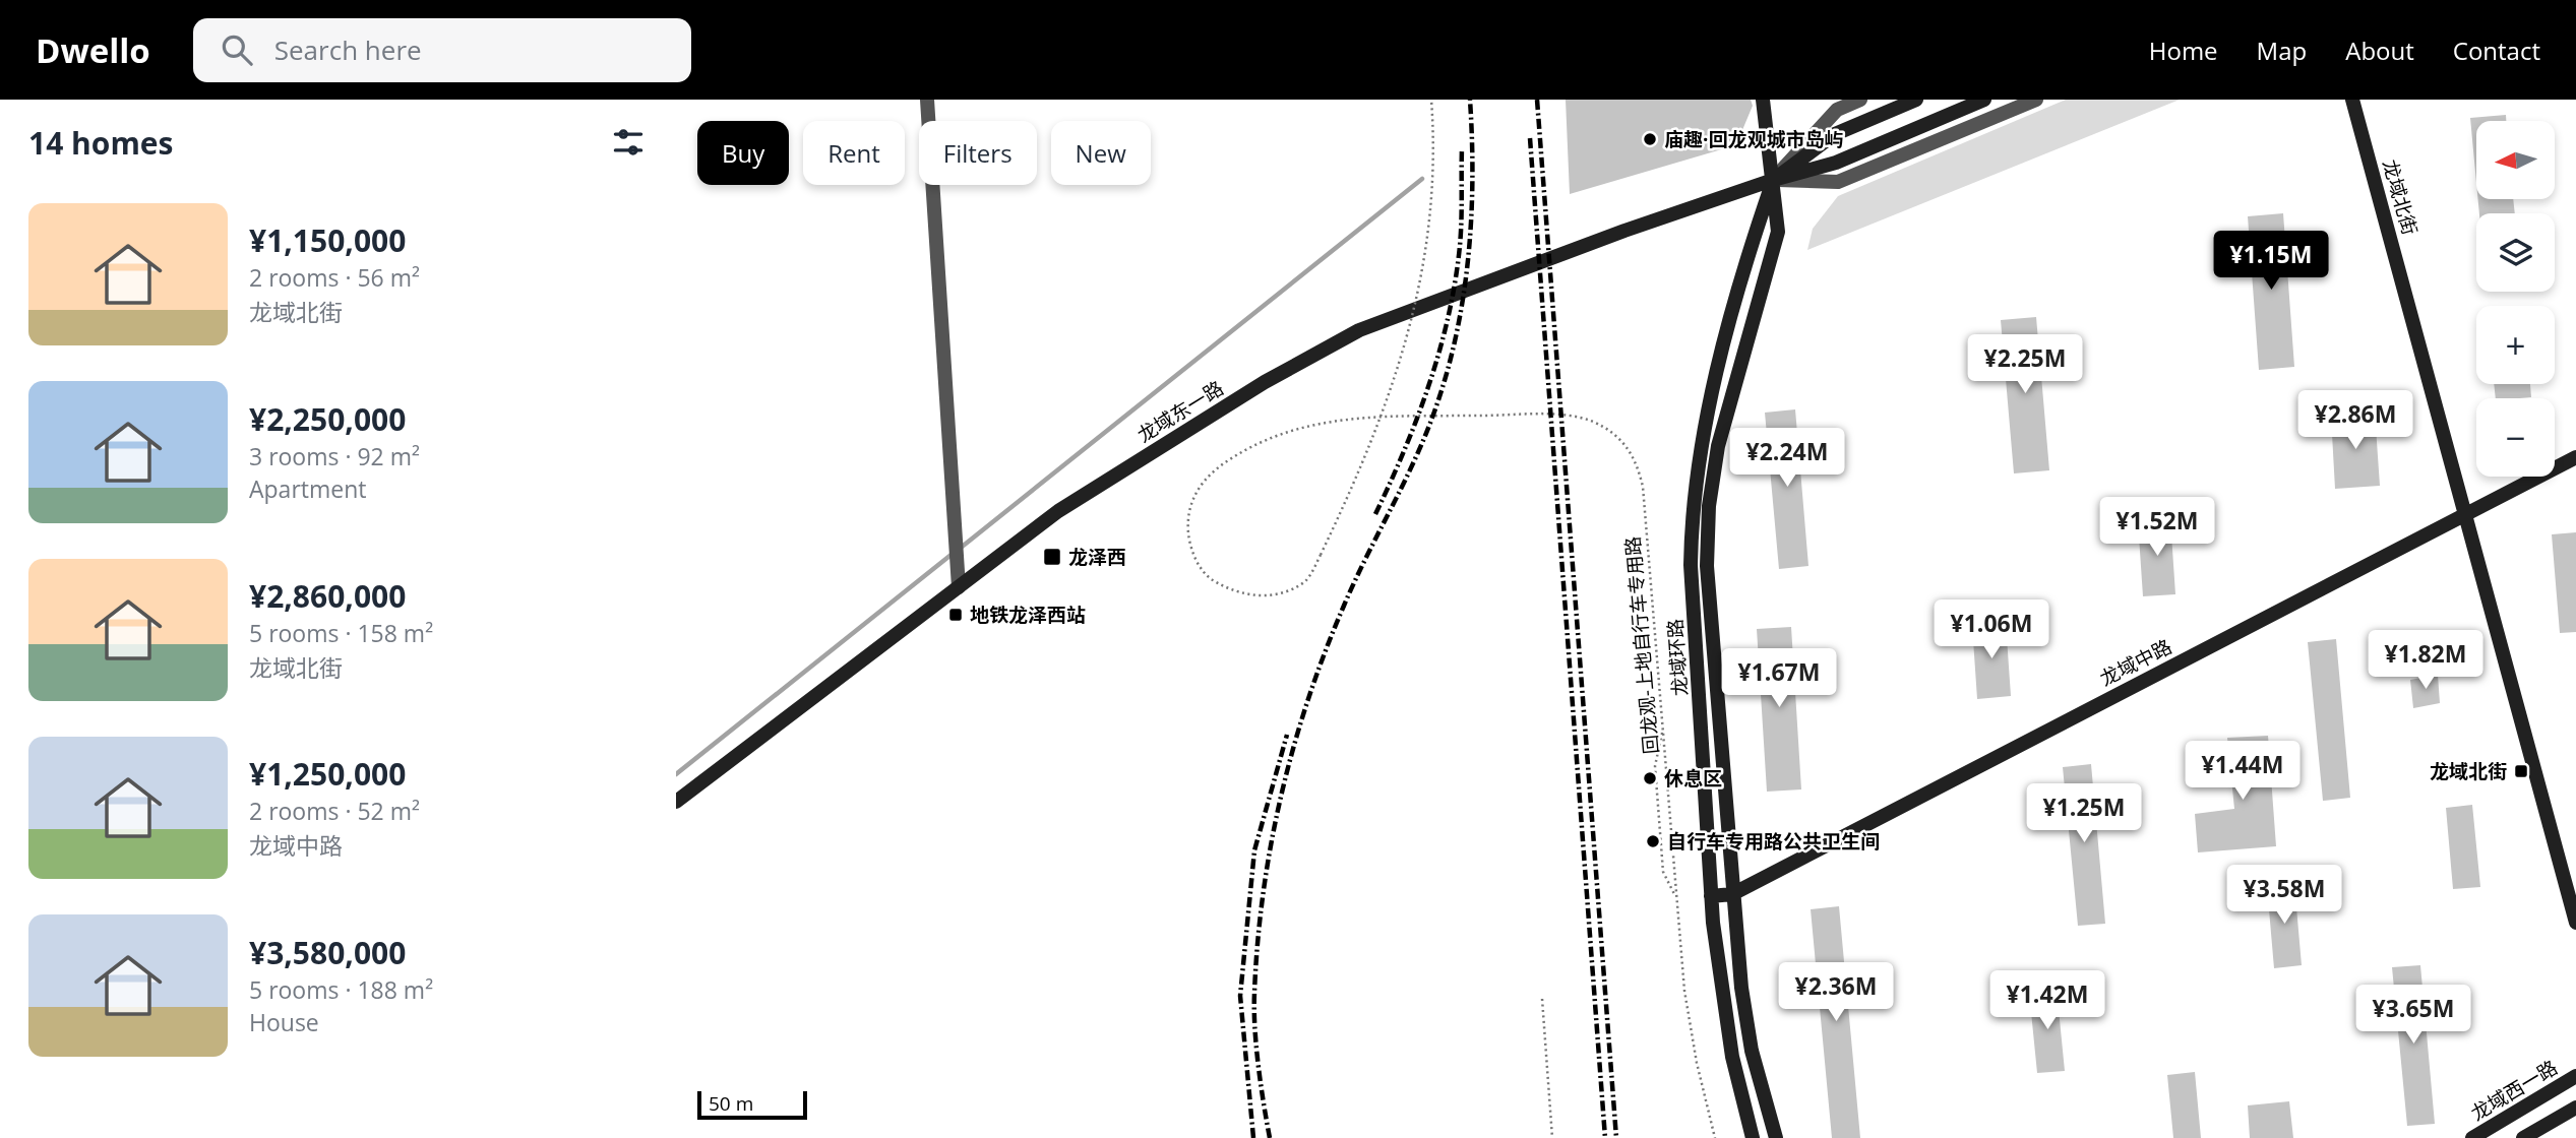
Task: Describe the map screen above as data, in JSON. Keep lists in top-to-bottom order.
{
  "streets": {
    "main road": [
      "龙域北街",
      "龙域东一路",
      "龙域环路",
      "龙域中路",
      "龙域西一路"
    ],
    "path": ["回龙观-上地自行车专用路"]
  },
  "crossings": [
    ["龙域北街", "龙域中路"],
    ["龙域东一路", "龙域环路"],
    ["龙域环路", "龙域中路"]
  ],
  "places": {
    "other": ["庙趣·回龙观城市岛屿", "休息区", "自行车专用路公共卫生间"],
    "transit": ["龙泽西", "地铁龙泽西站", "龙域北街"]
  },
  "scale_bar": "50 m",
  "north": "left",
  "page": {
    "header": "Dwello",
    "search": "Search here",
    "nav": [
      "Home",
      "Map",
      "About",
      "Contact"
    ],
    "heading": "14 homes",
    "map_buttons": ["+", "−"],
    "chip": [
      "Buy",
      "Rent",
      "Filters",
      "New"
    ],
    "list": [
      {
        "name": "¥1,150,000",
        "note": "2 rooms · 56 m² · 龙域北街"
      },
      {
        "name": "¥2,250,000",
        "note": "3 rooms · 92 m² · Apartment"
      },
      {
        "name": "¥2,860,000",
        "note": "5 rooms · 158 m² · 龙域北街"
      },
      {
        "name": "¥1,250,000",
        "note": "2 rooms · 52 m² · 龙域中路"
      },
      {
        "name": "¥3,580,000",
        "note": "5 rooms · 188 m² · House"
      }
    ],
    "price": [
      "¥1.15M",
      "¥2.25M",
      "¥2.86M",
      "¥2.24M",
      "¥1.52M",
      "¥1.06M",
      "¥1.82M",
      "¥1.67M",
      "¥1.44M",
      "¥1.25M",
      "¥3.58M",
      "¥2.36M",
      "¥1.42M",
      "¥3.65M"
    ],
    "scale": "50 m"
  }
}
